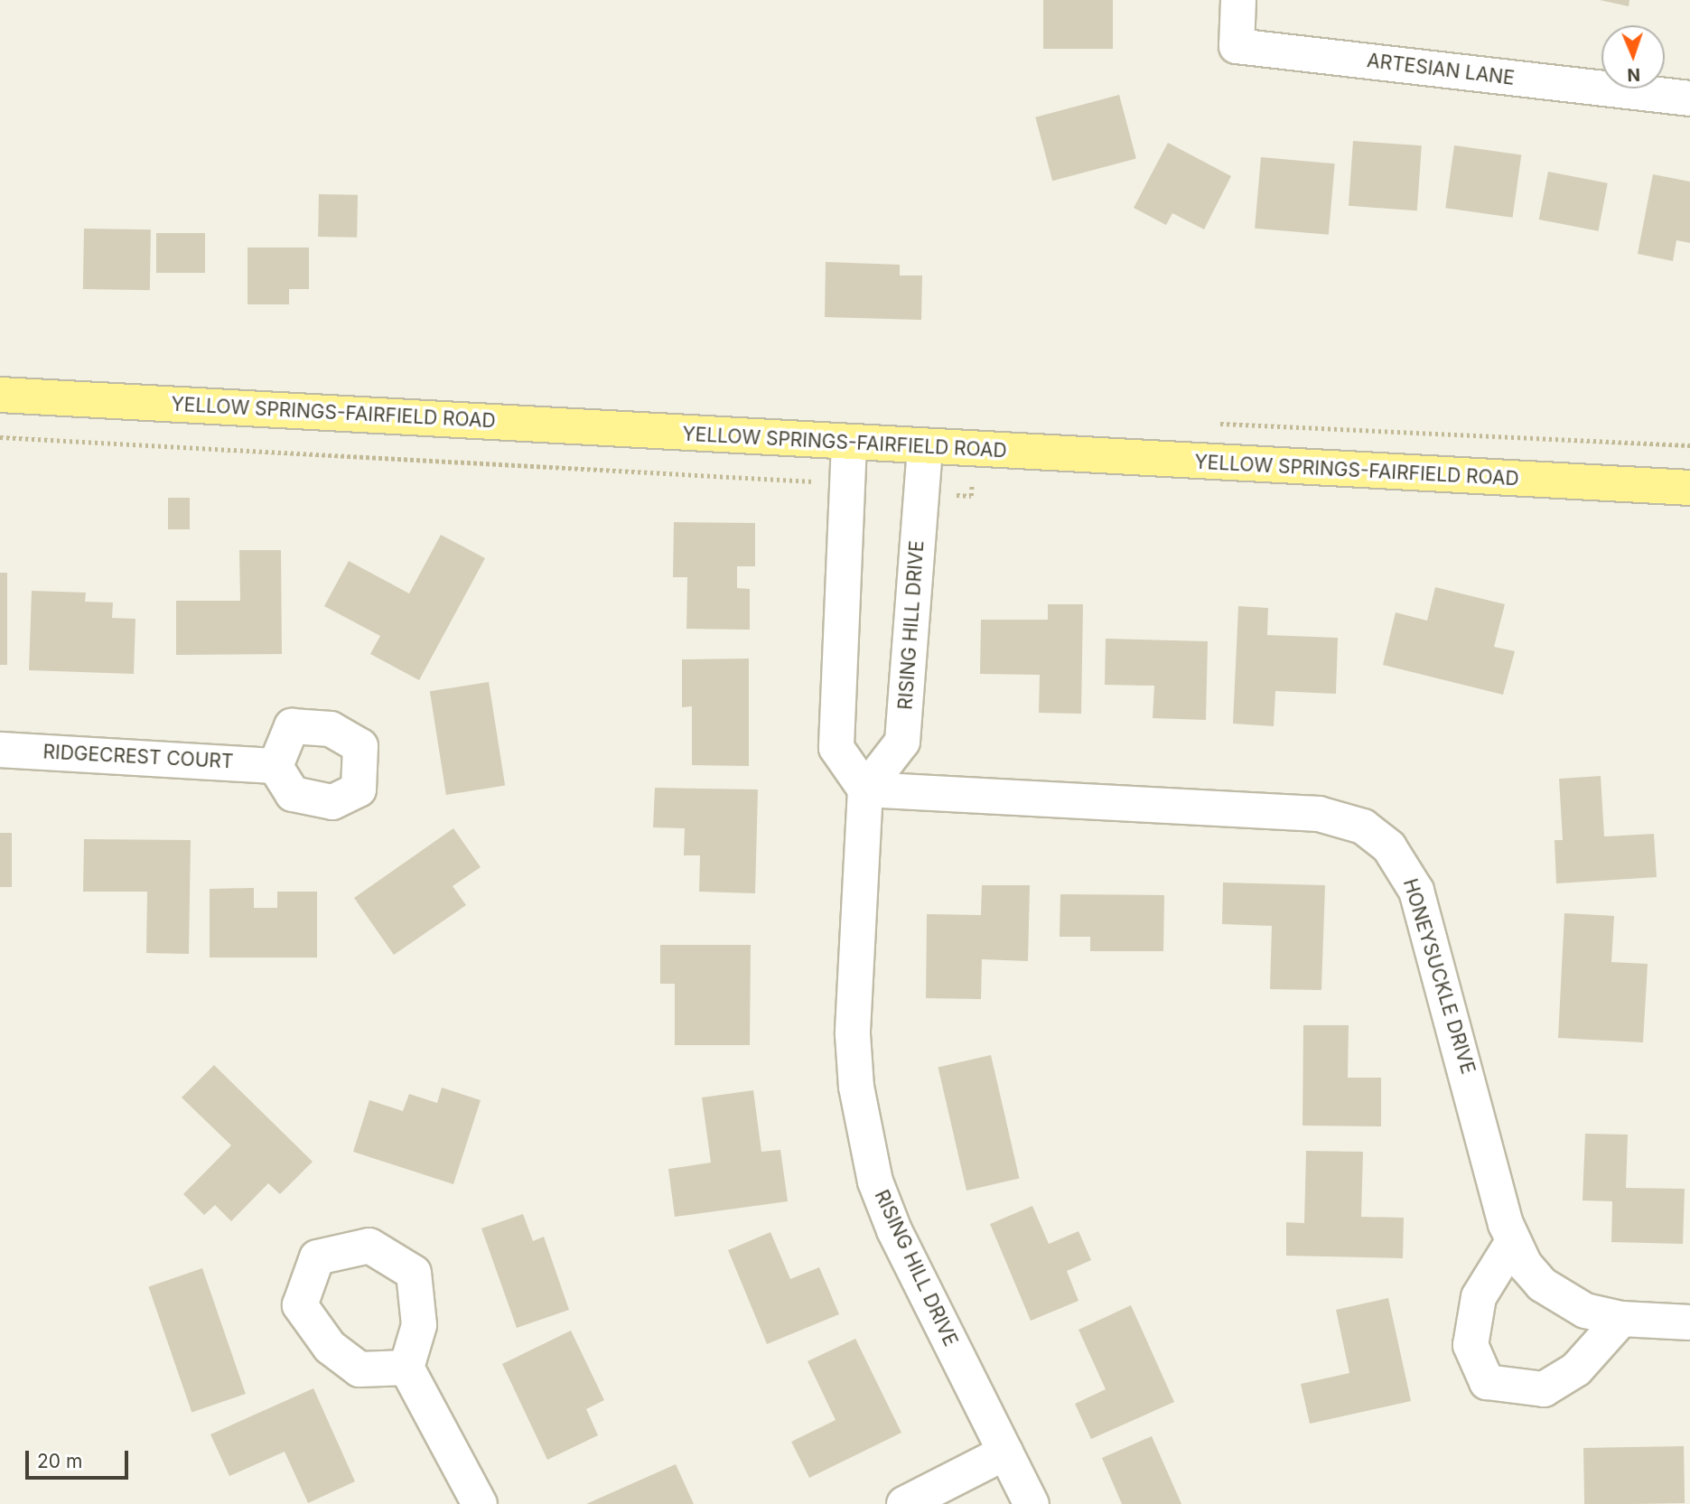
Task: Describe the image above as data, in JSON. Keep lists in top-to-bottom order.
{
  "streets": {
    "main road": ["YELLOW SPRINGS-FAIRFIELD ROAD"],
    "street": [
      "ARTESIAN LANE",
      "RISING HILL DRIVE",
      "RIDGECREST COURT",
      "HONEYSUCKLE DRIVE"
    ]
  },
  "crossings": [
    ["YELLOW SPRINGS-FAIRFIELD ROAD", "RISING HILL DRIVE"],
    ["RISING HILL DRIVE", "HONEYSUCKLE DRIVE"]
  ],
  "scale_bar": "20 m",
  "north": "bottom"
}
